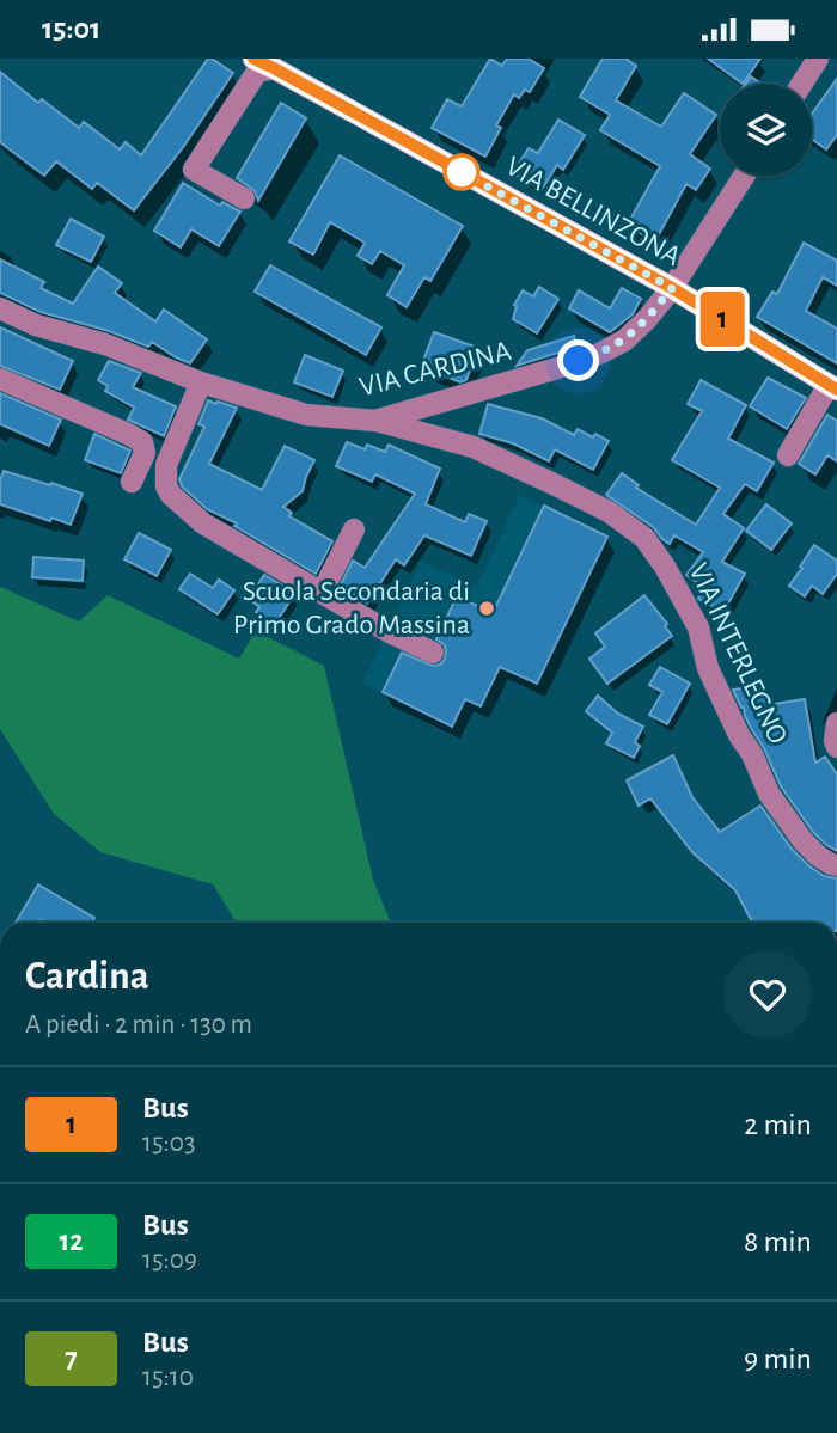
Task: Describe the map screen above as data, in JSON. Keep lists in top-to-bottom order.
{
  "streets": {
    "main road": ["VIA BELLINZONA"],
    "street": ["VIA CARDINA", "VIA INTERLEGNO"]
  },
  "crossings": [
    ["VIA BELLINZONA", "VIA CARDINA"],
    ["VIA CARDINA", "VIA INTERLEGNO"]
  ],
  "places": ["Scuola Secondaria di Primo Grado Massina"],
  "lines": ["bus line 1"],
  "page": {
    "status": "15:01",
    "on_map": "1",
    "heading": ["Cardina", "A piedi · 2 min · 130 m"],
    "list": [
      {
        "mark": "1",
        "name": "Bus",
        "note": "15:03",
        "value": "2 min"
      },
      {
        "mark": "12",
        "name": "Bus",
        "note": "15:09",
        "value": "8 min"
      },
      {
        "mark": "7",
        "name": "Bus",
        "note": "15:10",
        "value": "9 min"
      }
    ]
  }
}
